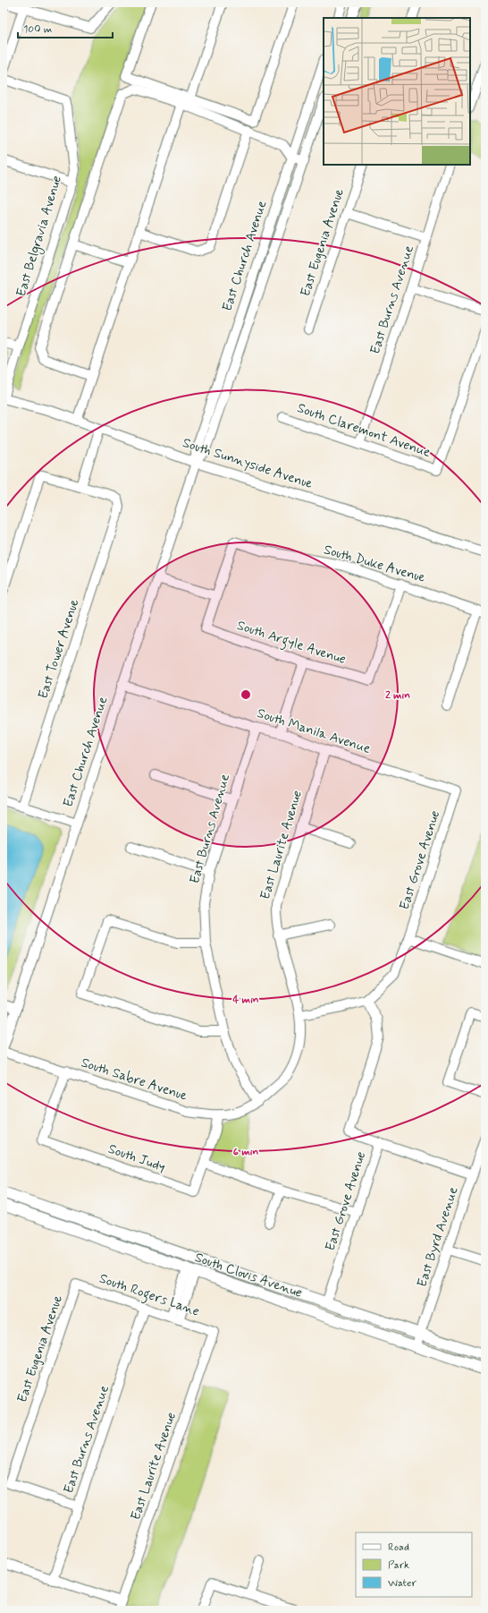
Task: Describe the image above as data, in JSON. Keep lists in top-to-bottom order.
{
  "streets": {
    "main road": ["South Clovis Avenue"],
    "street": [
      "East Belgravia Avenue",
      "East Eugenia Avenue",
      "East Church Avenue",
      "East Burns Avenue",
      "South Claremont Avenue",
      "South Sunnyside Avenue",
      "South Duke Avenue",
      "South Argyle Avenue",
      "East Tower Avenue",
      "South Manila Avenue",
      "East Laurite Avenue",
      "East Grove Avenue",
      "South Sabre Avenue",
      "South Judy",
      "East Byrd Avenue",
      "South Rogers Lane"
    ]
  },
  "crossings": [
    ["East Belgravia Avenue", "South Sunnyside Avenue"],
    ["East Eugenia Avenue", "East Burns Avenue"],
    ["East Eugenia Avenue", "South Rogers Lane"],
    ["East Church Avenue", "South Sunnyside Avenue"],
    ["East Church Avenue", "South Manila Avenue"],
    ["East Church Avenue", "South Sabre Avenue"],
    ["East Burns Avenue", "South Claremont Avenue"],
    ["East Burns Avenue", "South Manila Avenue"],
    ["East Burns Avenue", "East Laurite Avenue"],
    ["East Burns Avenue", "South Sabre Avenue"],
    ["East Burns Avenue", "South Rogers Lane"],
    ["South Duke Avenue", "South Argyle Avenue"],
    ["South Manila Avenue", "East Laurite Avenue"],
    ["South Manila Avenue", "East Grove Avenue"],
    ["East Laurite Avenue", "South Sabre Avenue"],
    ["East Laurite Avenue", "South Rogers Lane"],
    ["East Grove Avenue", "South Clovis Avenue"],
    ["South Sabre Avenue", "South Judy"],
    ["East Byrd Avenue", "South Clovis Avenue"]
  ],
  "legend": ["Road", "Park", "Water"],
  "scale_bar": "100 m",
  "rings": ["2 min", "4 min", "6 min"]
}
